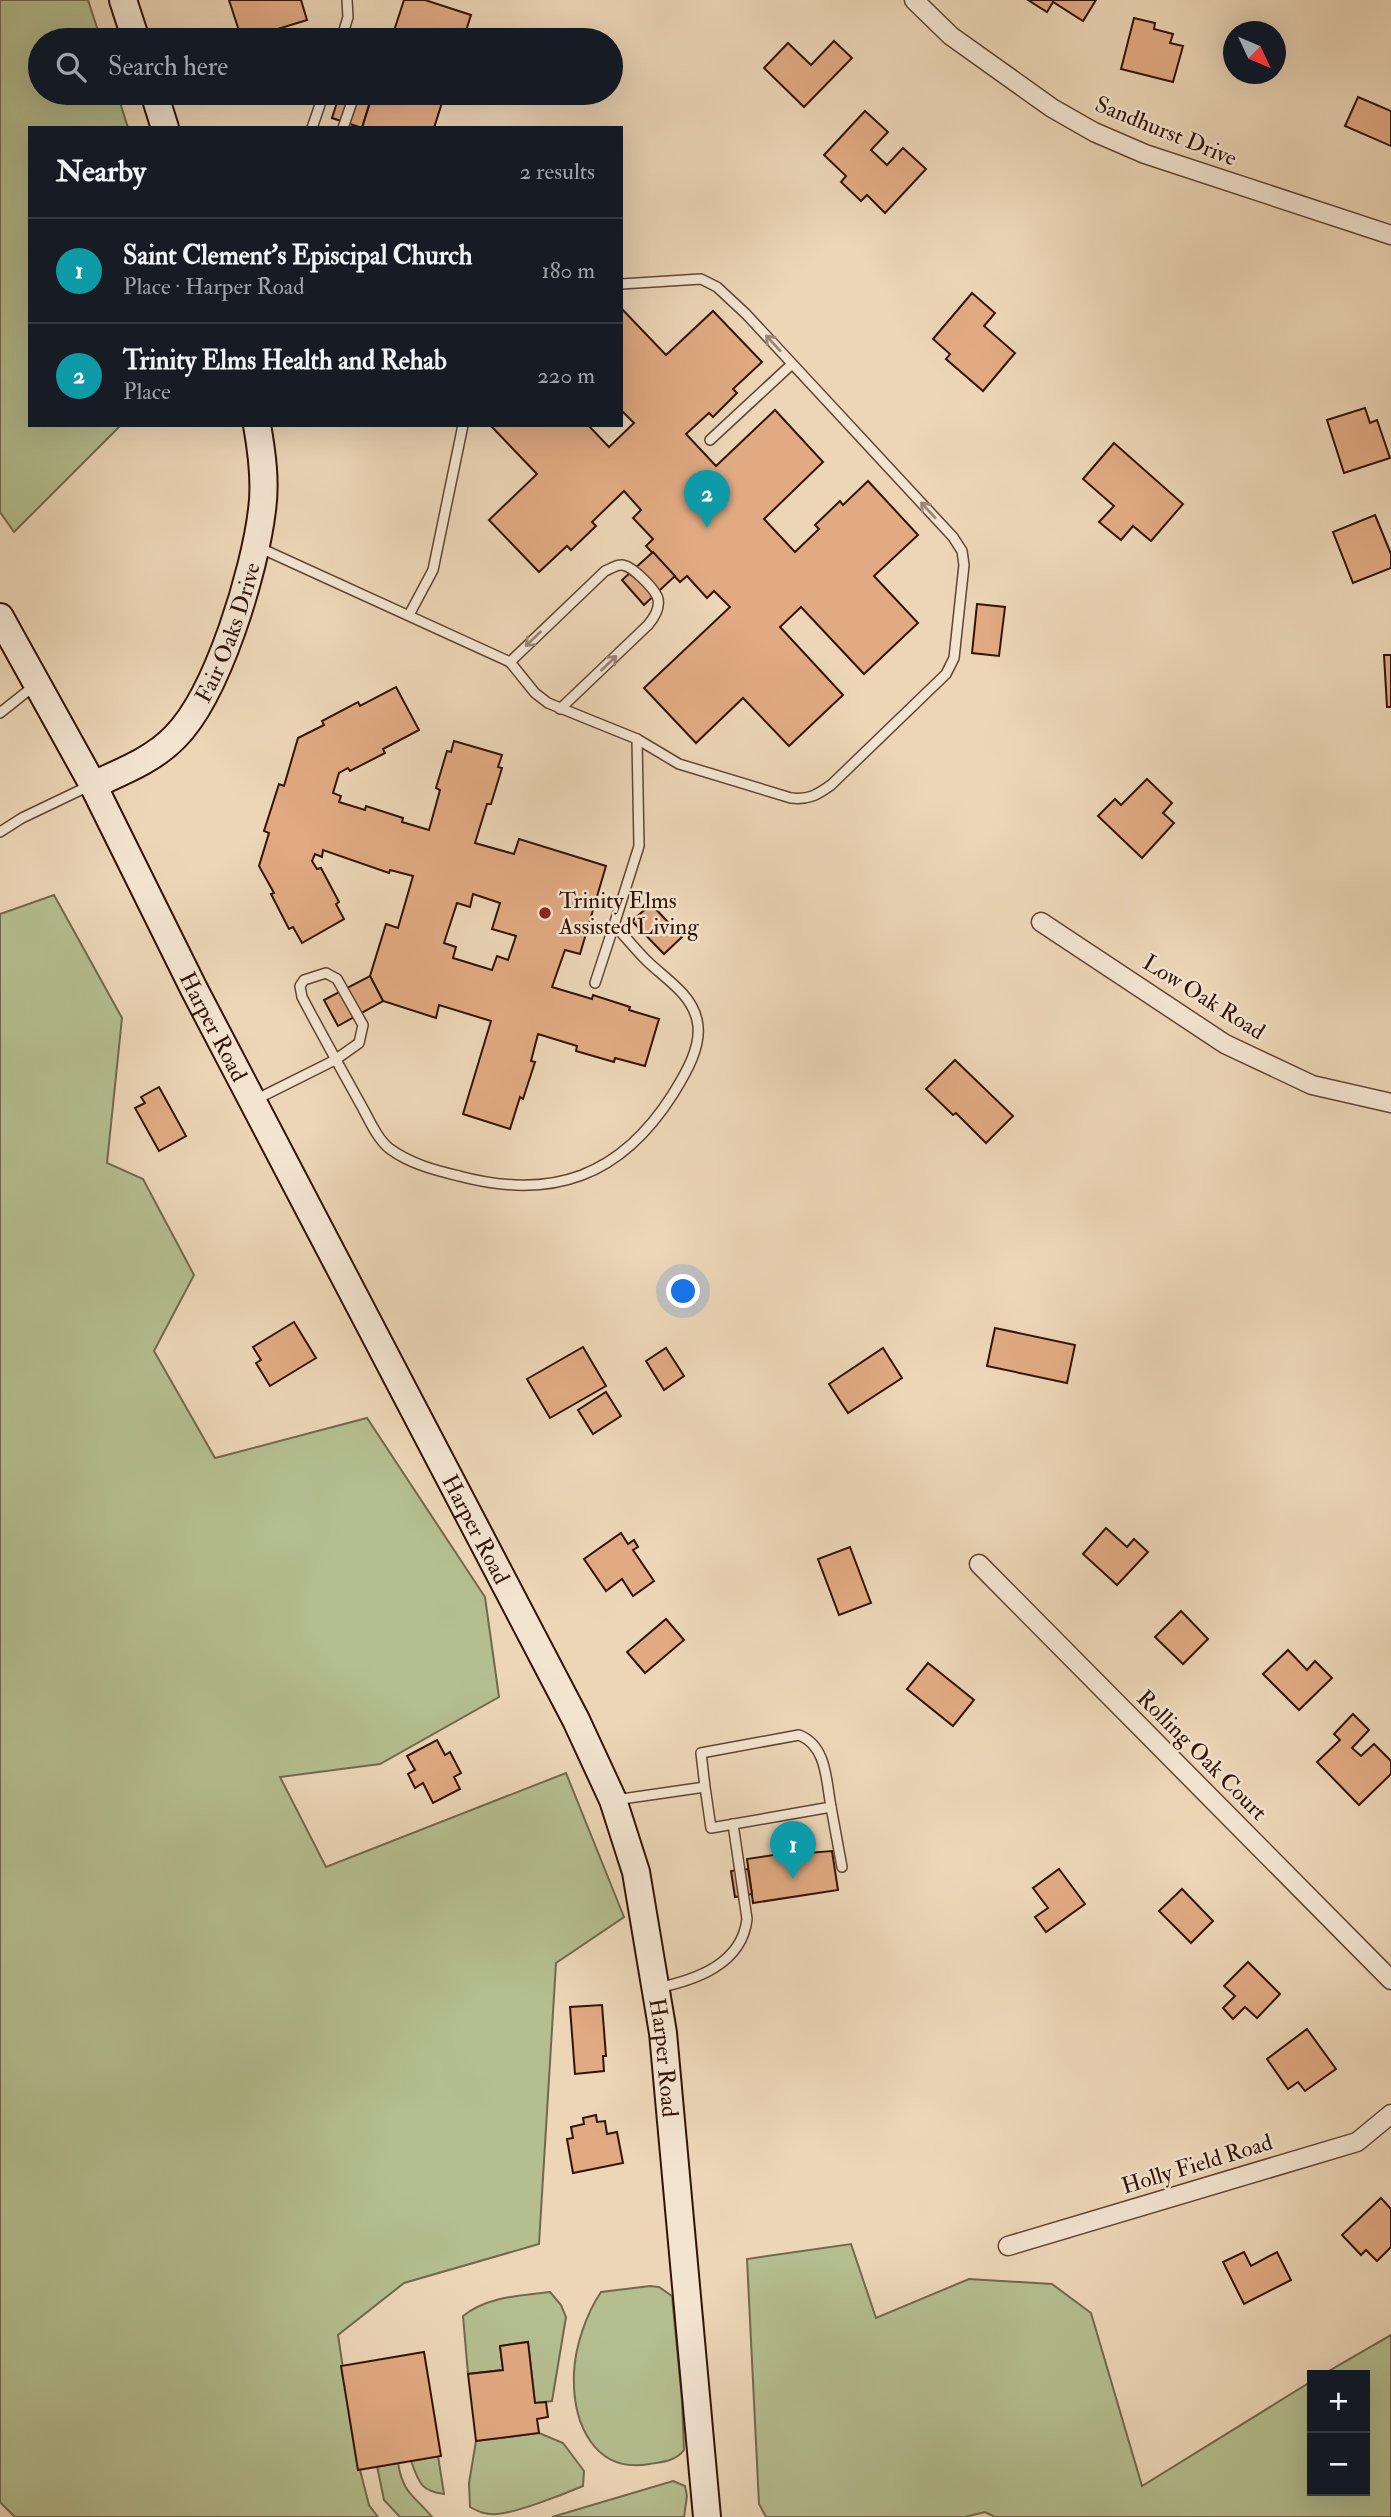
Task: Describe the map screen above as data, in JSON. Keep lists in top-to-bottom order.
{
  "streets": {
    "main road": ["Fair Oaks Drive", "Harper Road"],
    "street": [
      "Sandhurst Drive",
      "Low Oak Road",
      "Rolling Oak Court",
      "Holly Field Road"
    ]
  },
  "crossings": [
    ["Fair Oaks Drive", "Harper Road"]
  ],
  "places": ["Trinity Elms Assisted Living"],
  "north": "bottom right",
  "page": {
    "search": "Search here",
    "heading": ["Nearby", "2 results"],
    "list": [
      {
        "mark": "1",
        "name": "Saint Clement's Episcipal Church",
        "note": "Place · Harper Road",
        "value": "180 m"
      },
      {
        "mark": "2",
        "name": "Trinity Elms Health and Rehab",
        "note": "Place",
        "value": "220 m"
      }
    ],
    "pins": ["2", "1"],
    "map_buttons": ["+", "−"]
  }
}
